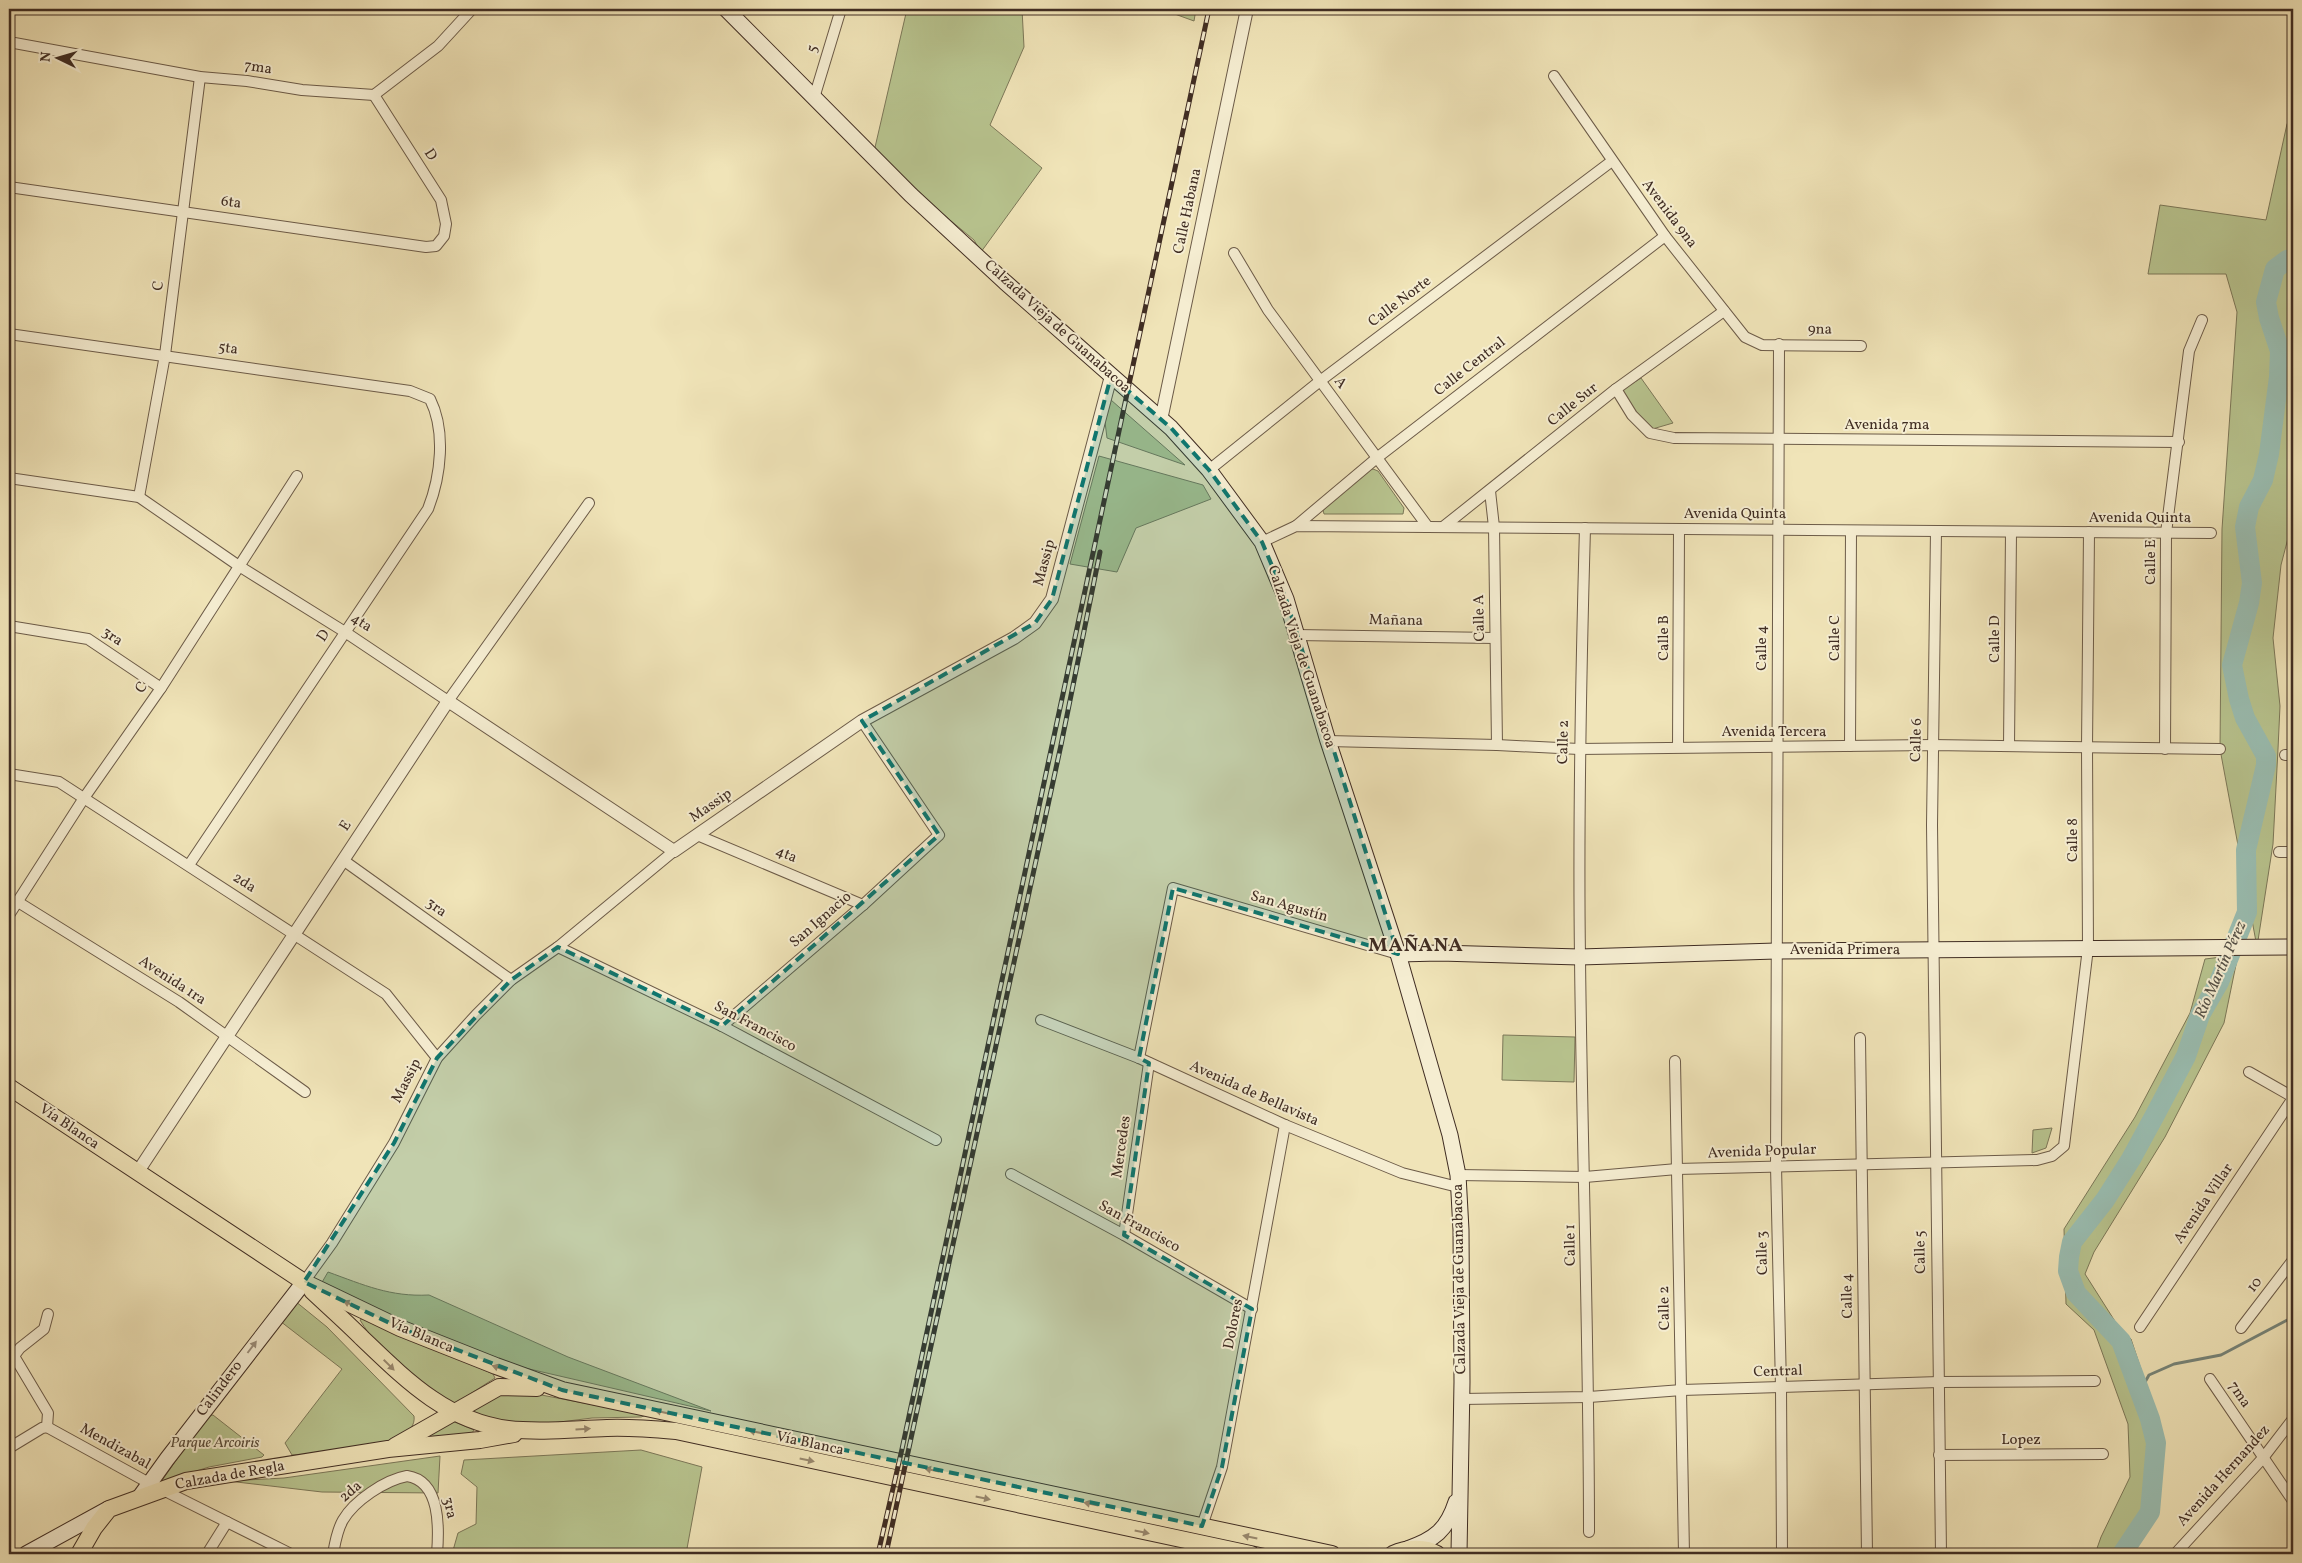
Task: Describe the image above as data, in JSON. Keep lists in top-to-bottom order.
{
  "streets": {
    "main road": [
      "Calzada Vieja de Guanabacoa",
      "Avenida Primera",
      "Vía Blanca",
      "Calindero",
      "Calzada de Regla"
    ],
    "street": [
      "5",
      "7ma",
      "D",
      "6ta",
      "Calle Habana",
      "Avenida 9na",
      "C",
      "Calle Norte",
      "9na",
      "5ta",
      "Calle Central",
      "A",
      "Calle Sur",
      "Avenida 7ma",
      "Avenida Quinta",
      "Calle E",
      "Massip",
      "Calle A",
      "Mañana",
      "4ta",
      "3ra",
      "Calle B",
      "Calle C",
      "Calle D",
      "Calle 4",
      "Avenida Tercera",
      "Calle 6",
      "Calle 2",
      "E",
      "Calle 8",
      "2da",
      "San Agustín",
      "San Ignacio",
      "Avenida 1ra",
      "San Francisco",
      "Avenida de Bellavista",
      "Mercedes",
      "Avenida Popular",
      "Avenida Villar",
      "Calle 1",
      "Calle 5",
      "Calle 3",
      "10",
      "Dolores",
      "Central",
      "Lopez",
      "Mendizabal",
      "Avenida Hernandez"
    ]
  },
  "crossings": [
    ["5", "Calzada Vieja de Guanabacoa"],
    ["7ma", "D"],
    ["7ma", "C"],
    ["7ma", "Avenida Hernandez"],
    ["D", "6ta"],
    ["D", "5ta"],
    ["D", "4ta"],
    ["D", "2da"],
    ["6ta", "C"],
    ["Calle Habana", "Calzada Vieja de Guanabacoa"],
    ["Avenida 9na", "Calle Norte"],
    ["Avenida 9na", "9na"],
    ["Avenida 9na", "Calle Central"],
    ["Avenida 9na", "Calle Sur"],
    ["Avenida 9na", "Calle 4"],
    ["C", "5ta"],
    ["C", "4ta"],
    ["C", "3ra"],
    ["C", "2da"],
    ["C", "Avenida 1ra"],
    ["Calle Norte", "Calzada Vieja de Guanabacoa"],
    ["Calle Norte", "A"],
    ["Calzada Vieja de Guanabacoa", "Avenida Quinta"],
    ["Calzada Vieja de Guanabacoa", "Massip"],
    ["Calzada Vieja de Guanabacoa", "Mañana"],
    ["Calzada Vieja de Guanabacoa", "Avenida Tercera"],
    ["Calzada Vieja de Guanabacoa", "San Agustín"],
    ["Calzada Vieja de Guanabacoa", "Avenida Primera"],
    ["Calzada Vieja de Guanabacoa", "Avenida de Bellavista"],
    ["Calzada Vieja de Guanabacoa", "Avenida Popular"],
    ["Calzada Vieja de Guanabacoa", "Central"],
    ["9na", "Calle 4"],
    ["Calle Central", "A"],
    ["Calle Central", "Avenida Quinta"],
    ["A", "Avenida Quinta"],
    ["Calle Sur", "Avenida 7ma"],
    ["Calle Sur", "Avenida Quinta"],
    ["Calle Sur", "Calle A"],
    ["Avenida 7ma", "Calle E"],
    ["Avenida 7ma", "Calle 4"],
    ["Avenida Quinta", "Calle E"],
    ["Avenida Quinta", "Calle A"],
    ["Avenida Quinta", "Calle B"],
    ["Avenida Quinta", "Calle C"],
    ["Avenida Quinta", "Calle D"],
    ["Avenida Quinta", "Calle 4"],
    ["Avenida Quinta", "Calle 6"],
    ["Avenida Quinta", "Calle 2"],
    ["Avenida Quinta", "Calle 8"],
    ["Calle E", "Avenida Tercera"],
    ["Massip", "4ta"],
    ["Massip", "3ra"],
    ["Massip", "2da"],
    ["Massip", "San Ignacio"],
    ["Massip", "San Francisco"],
    ["Massip", "Vía Blanca"],
    ["Massip", "Calindero"],
    ["Calle A", "Mañana"],
    ["Calle A", "Avenida Tercera"],
    ["4ta", "E"],
    ["4ta", "San Ignacio"],
    ["3ra", "E"],
    ["3ra", "2da"],
    ["Calle B", "Avenida Tercera"],
    ["Calle C", "Avenida Tercera"],
    ["Calle D", "Avenida Tercera"],
    ["Calle 4", "Avenida Tercera"],
    ["Calle 4", "Avenida Primera"],
    ["Calle 4", "Avenida Popular"],
    ["Calle 4", "Calle 3"],
    ["Calle 4", "Central"],
    ["Avenida Tercera", "Calle 6"],
    ["Avenida Tercera", "Calle 2"],
    ["Avenida Tercera", "Calle 8"],
    ["Calle 6", "Avenida Primera"],
    ["Calle 6", "Calle 5"],
    ["Calle 2", "Avenida Primera"],
    ["Calle 2", "Avenida Popular"],
    ["Calle 2", "Calle 1"],
    ["Calle 2", "Central"],
    ["E", "2da"],
    ["E", "Avenida 1ra"],
    ["E", "Vía Blanca"],
    ["Calle 8", "Avenida Primera"],
    ["Calle 8", "Avenida Popular"],
    ["San Agustín", "Avenida Primera"],
    ["San Agustín", "Avenida de Bellavista"],
    ["San Ignacio", "San Francisco"],
    ["Avenida Primera", "Calle 1"],
    ["Avenida Primera", "Calle 5"],
    ["Avenida Primera", "Calle 3"],
    ["San Francisco", "Mercedes"],
    ["San Francisco", "Dolores"],
    ["Avenida de Bellavista", "Mercedes"],
    ["Avenida de Bellavista", "Avenida Popular"],
    ["Avenida de Bellavista", "Dolores"],
    ["Vía Blanca", "Dolores"],
    ["Vía Blanca", "Calindero"],
    ["Vía Blanca", "Calzada de Regla"],
    ["Avenida Popular", "Calle 1"],
    ["Avenida Popular", "Calle 5"],
    ["Avenida Popular", "Calle 3"],
    ["Calle 1", "Central"],
    ["Calle 5", "Central"],
    ["Calle 5", "Lopez"],
    ["Calle 3", "Central"],
    ["Calindero", "Mendizabal"],
    ["Calindero", "Calzada de Regla"],
    ["Mendizabal", "Calzada de Regla"]
  ],
  "one_way": ["Calindero"],
  "districts": ["MAÑANA"],
  "water": ["Río Martín Pérez"],
  "parks": ["Parque Arcoiris"],
  "north": "left"
}
